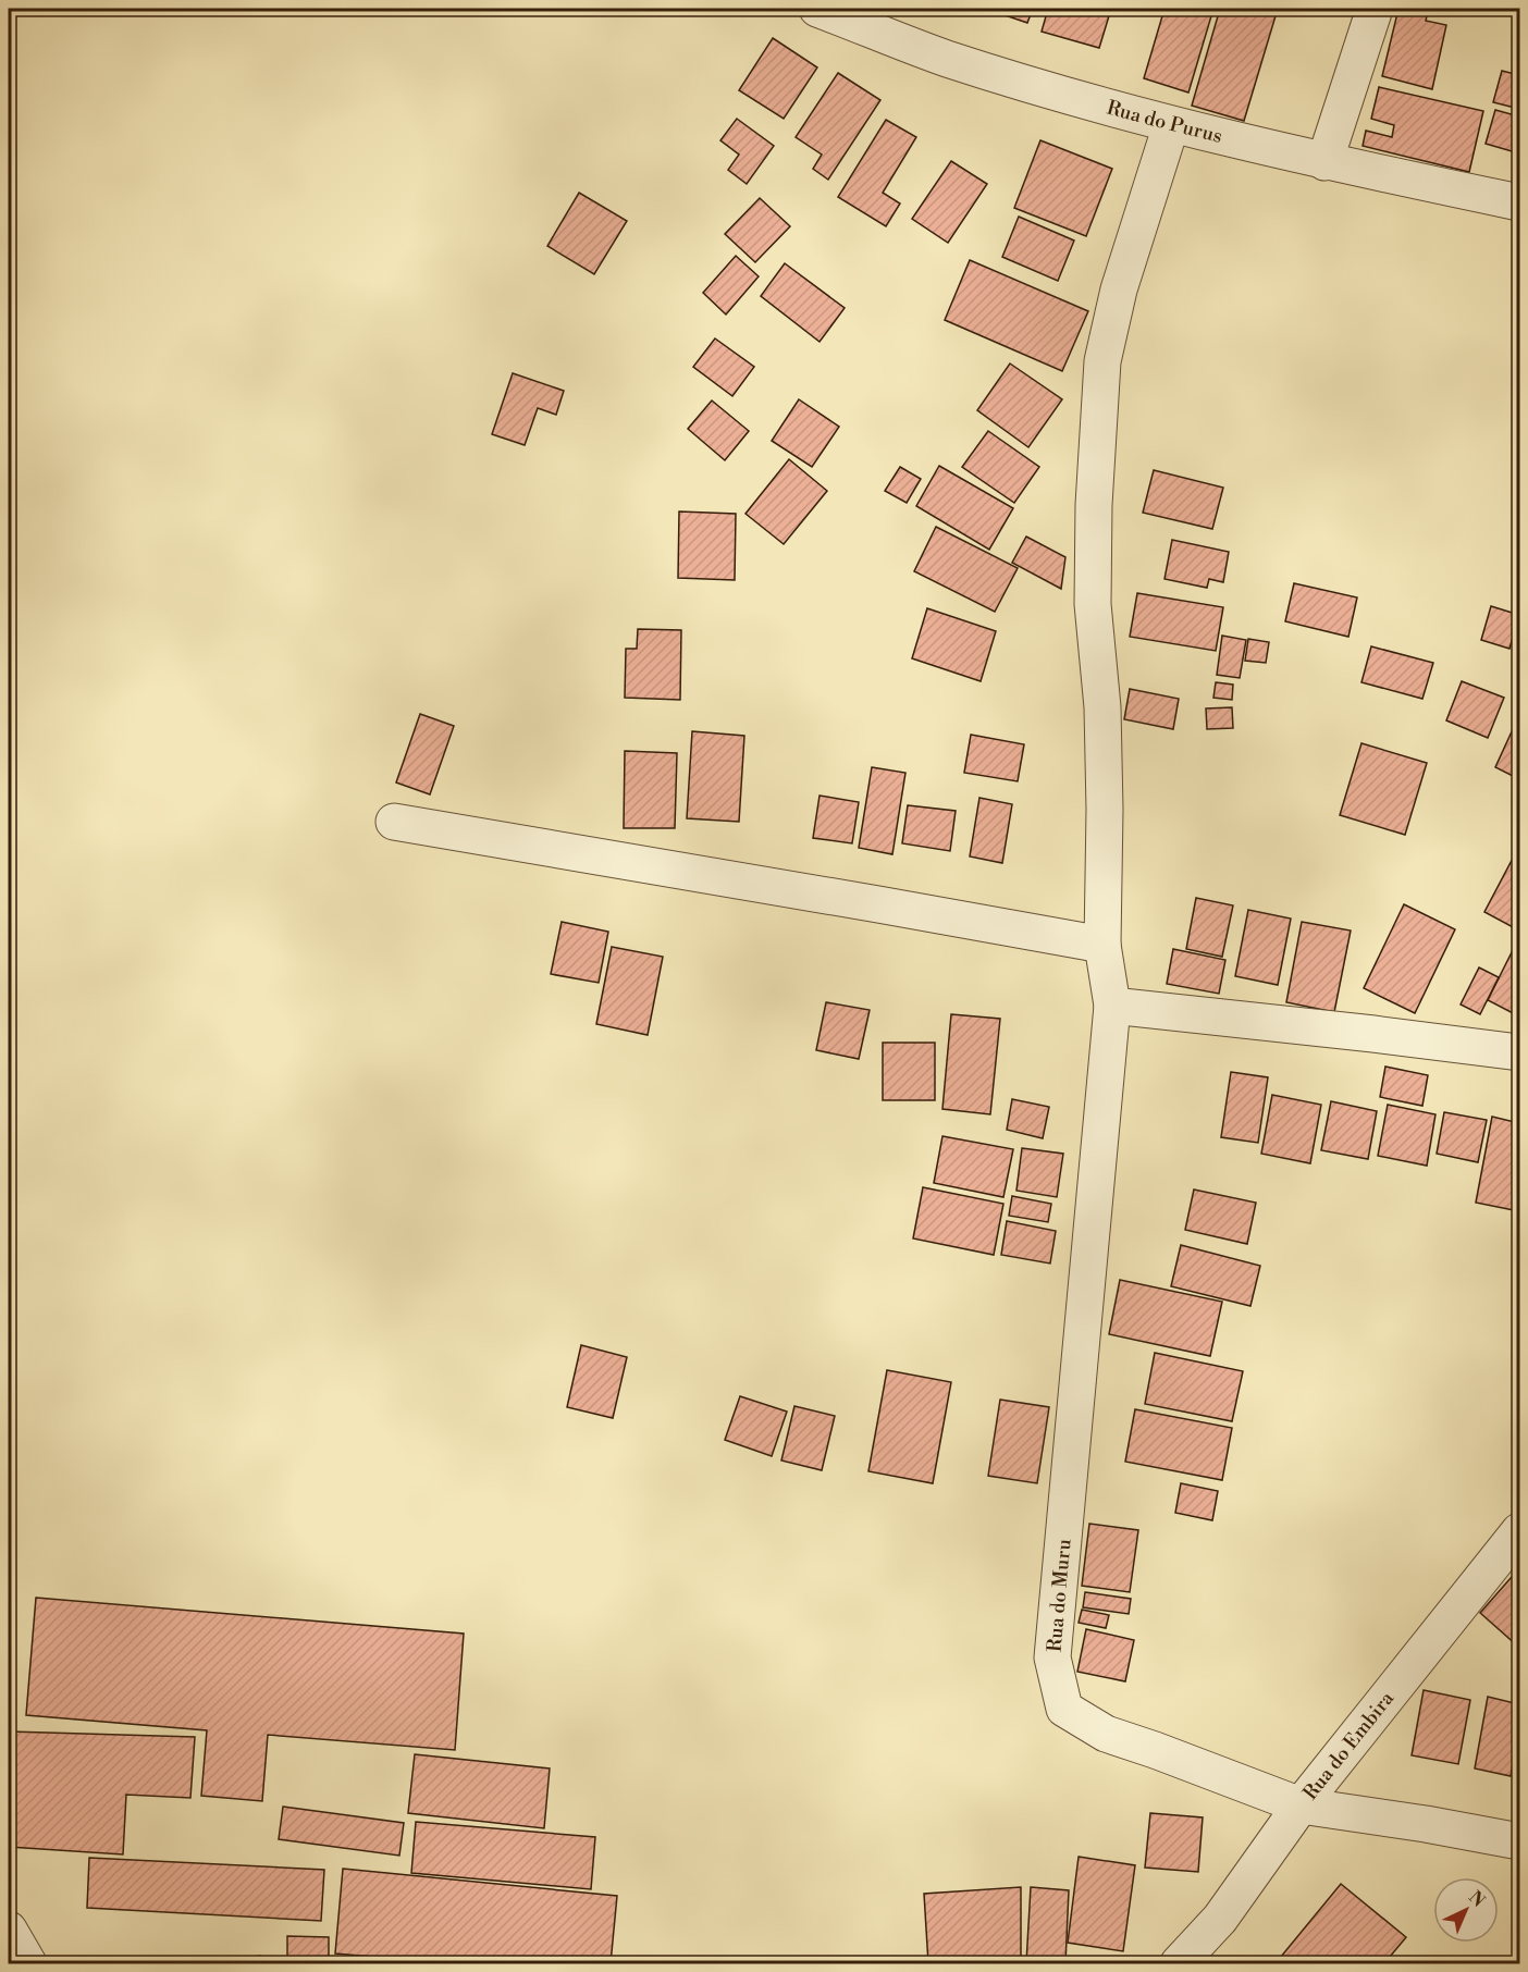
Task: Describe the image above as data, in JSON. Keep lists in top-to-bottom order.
{
  "streets": {
    "street": ["Rua do Purus", "Rua do Muru", "Rua do Embira"]
  },
  "crossings": [
    ["Rua do Purus", "Rua do Muru"],
    ["Rua do Muru", "Rua do Embira"]
  ],
  "north": "top right"
}
